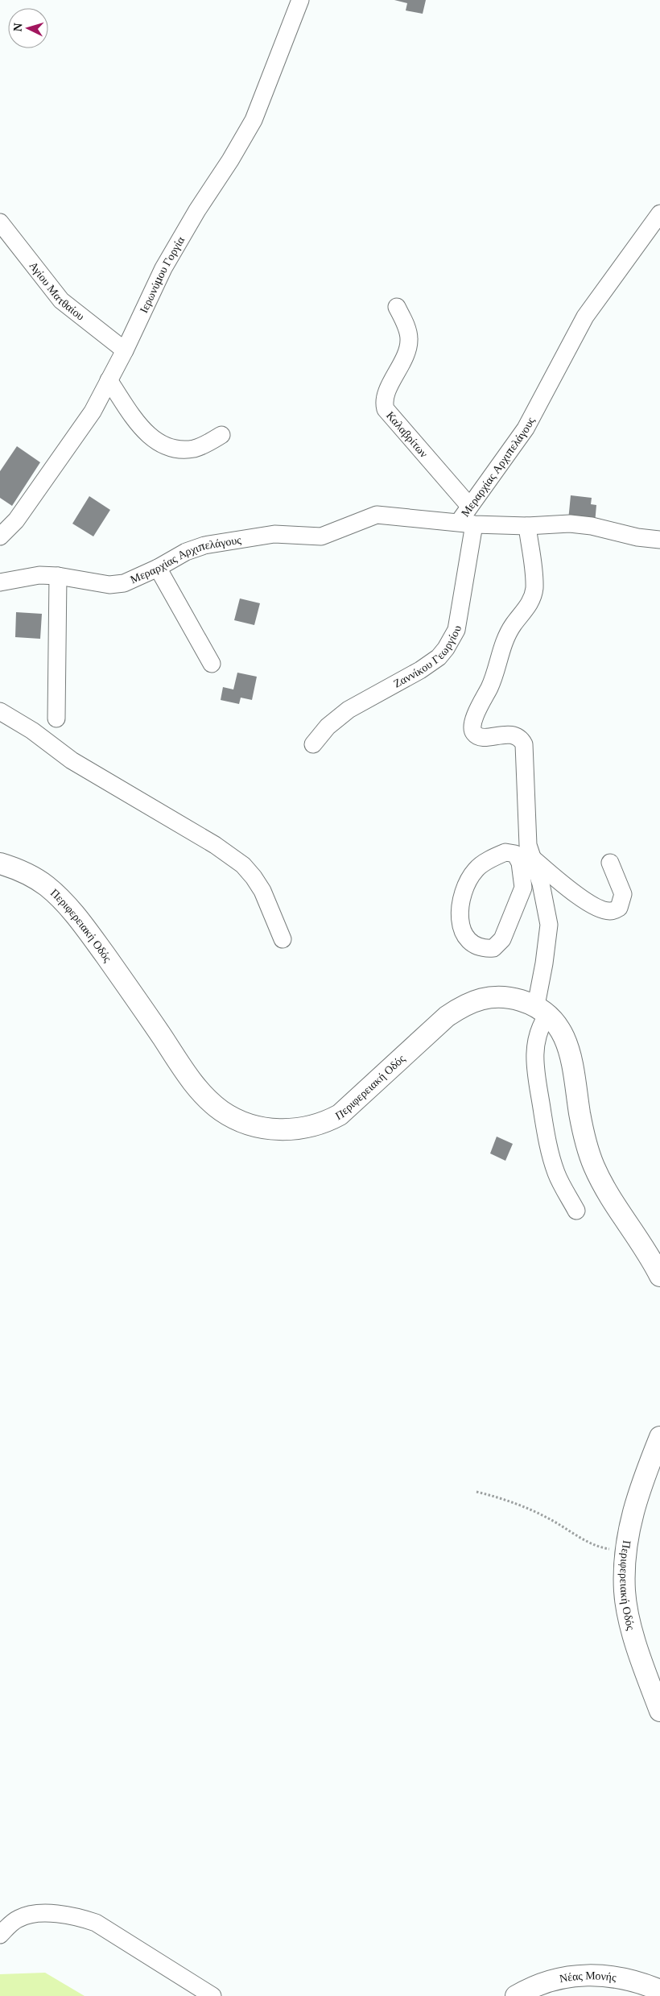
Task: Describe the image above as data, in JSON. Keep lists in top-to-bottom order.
{
  "streets": {
    "main road": ["Περιφερειακή Οδός", "Νέας Μονής"],
    "street": [
      "Ιερωνύμου Γοργία",
      "Αγίου Ματθαίου",
      "Καλαβρίτων",
      "Μεραρχίας Αρχιπελάγους",
      "Ζαννίκου Γεωργίου"
    ]
  },
  "crossings": [
    ["Ιερωνύμου Γοργία", "Αγίου Ματθαίου"],
    ["Καλαβρίτων", "Μεραρχίας Αρχιπελάγους"],
    ["Μεραρχίας Αρχιπελάγους", "Ζαννίκου Γεωργίου"]
  ],
  "north": "left"
}
